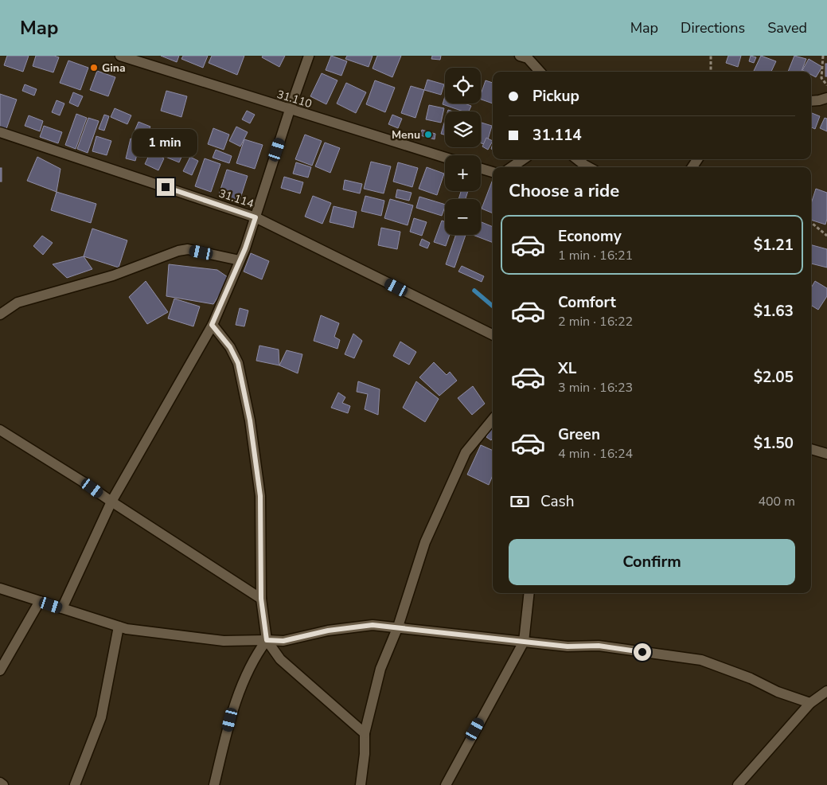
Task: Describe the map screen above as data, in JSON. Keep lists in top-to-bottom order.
{
  "streets": {
    "street": ["31.110", "31.114"]
  },
  "places": ["Gina", "Menu"],
  "page": {
    "header": "Map",
    "nav": ["Map", "Directions", "Saved"],
    "map_buttons": ["+", "−"],
    "banner": ["Pickup", "31.114"],
    "bubble": "1 min",
    "heading": "Choose a ride",
    "list": [
      {
        "name": "Economy",
        "note": "1 min · 16:21",
        "value": "$1.21"
      },
      {
        "name": "Comfort",
        "note": "2 min · 16:22",
        "value": "$1.63"
      },
      {
        "name": "XL",
        "note": "3 min · 16:23",
        "value": "$2.05"
      },
      {
        "name": "Green",
        "note": "4 min · 16:24",
        "value": "$1.50"
      }
    ],
    "pay": ["Cash", "400 m"],
    "buttons": "Confirm"
  }
}
